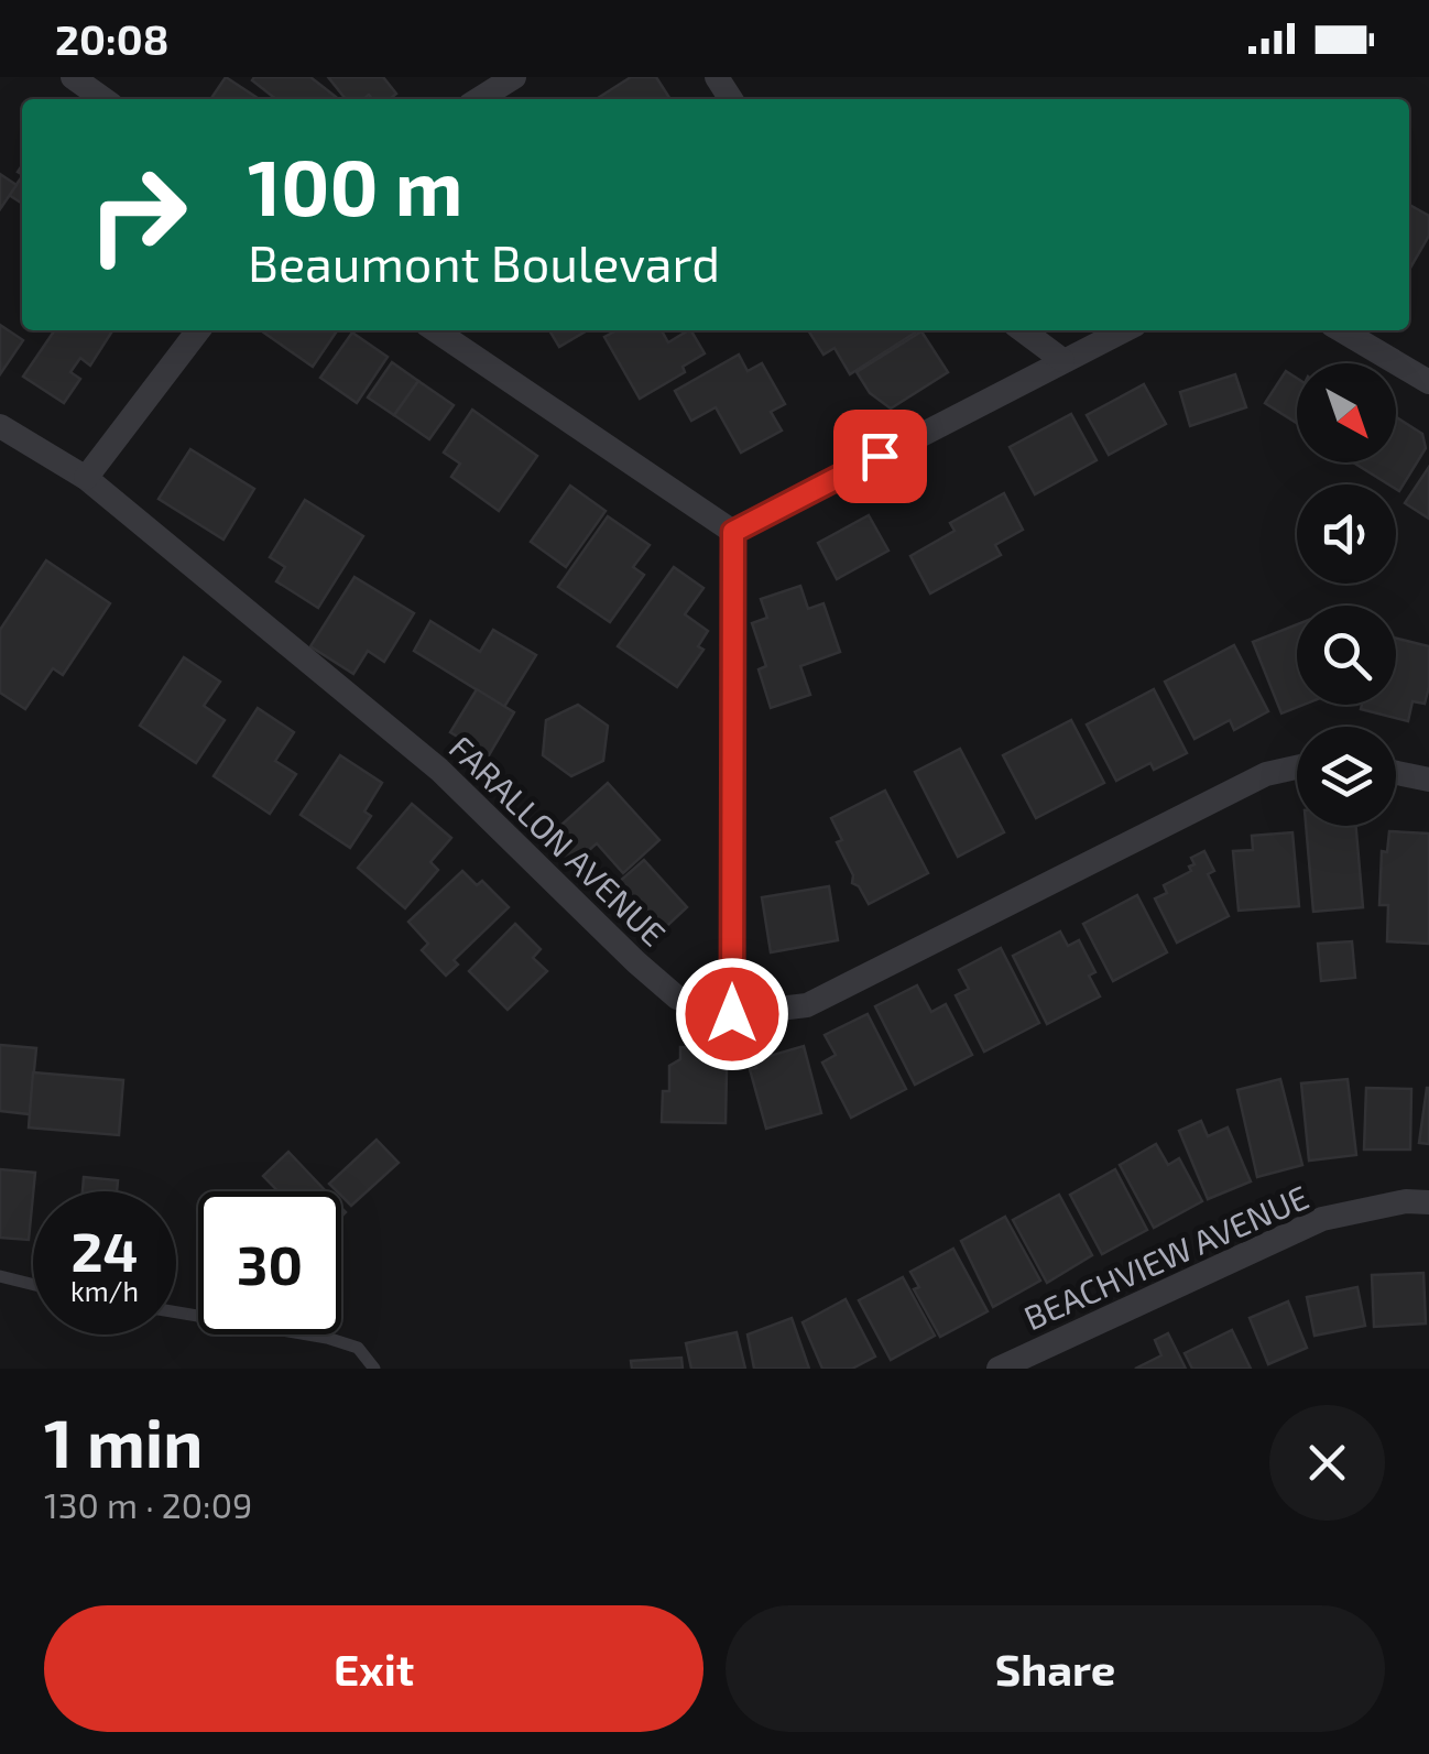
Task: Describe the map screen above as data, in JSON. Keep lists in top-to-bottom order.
{
  "streets": {
    "street": ["FARALLON AVENUE", "BEACHVIEW AVENUE"]
  },
  "north": "bottom right",
  "page": {
    "status": "20:08",
    "turn": ["100 m", "Beaumont Boulevard"],
    "speed": "24 km/h",
    "limit": "30",
    "heading": ["1 min", "130 m · 20:09"],
    "buttons": ["Exit", "Share"]
  }
}
